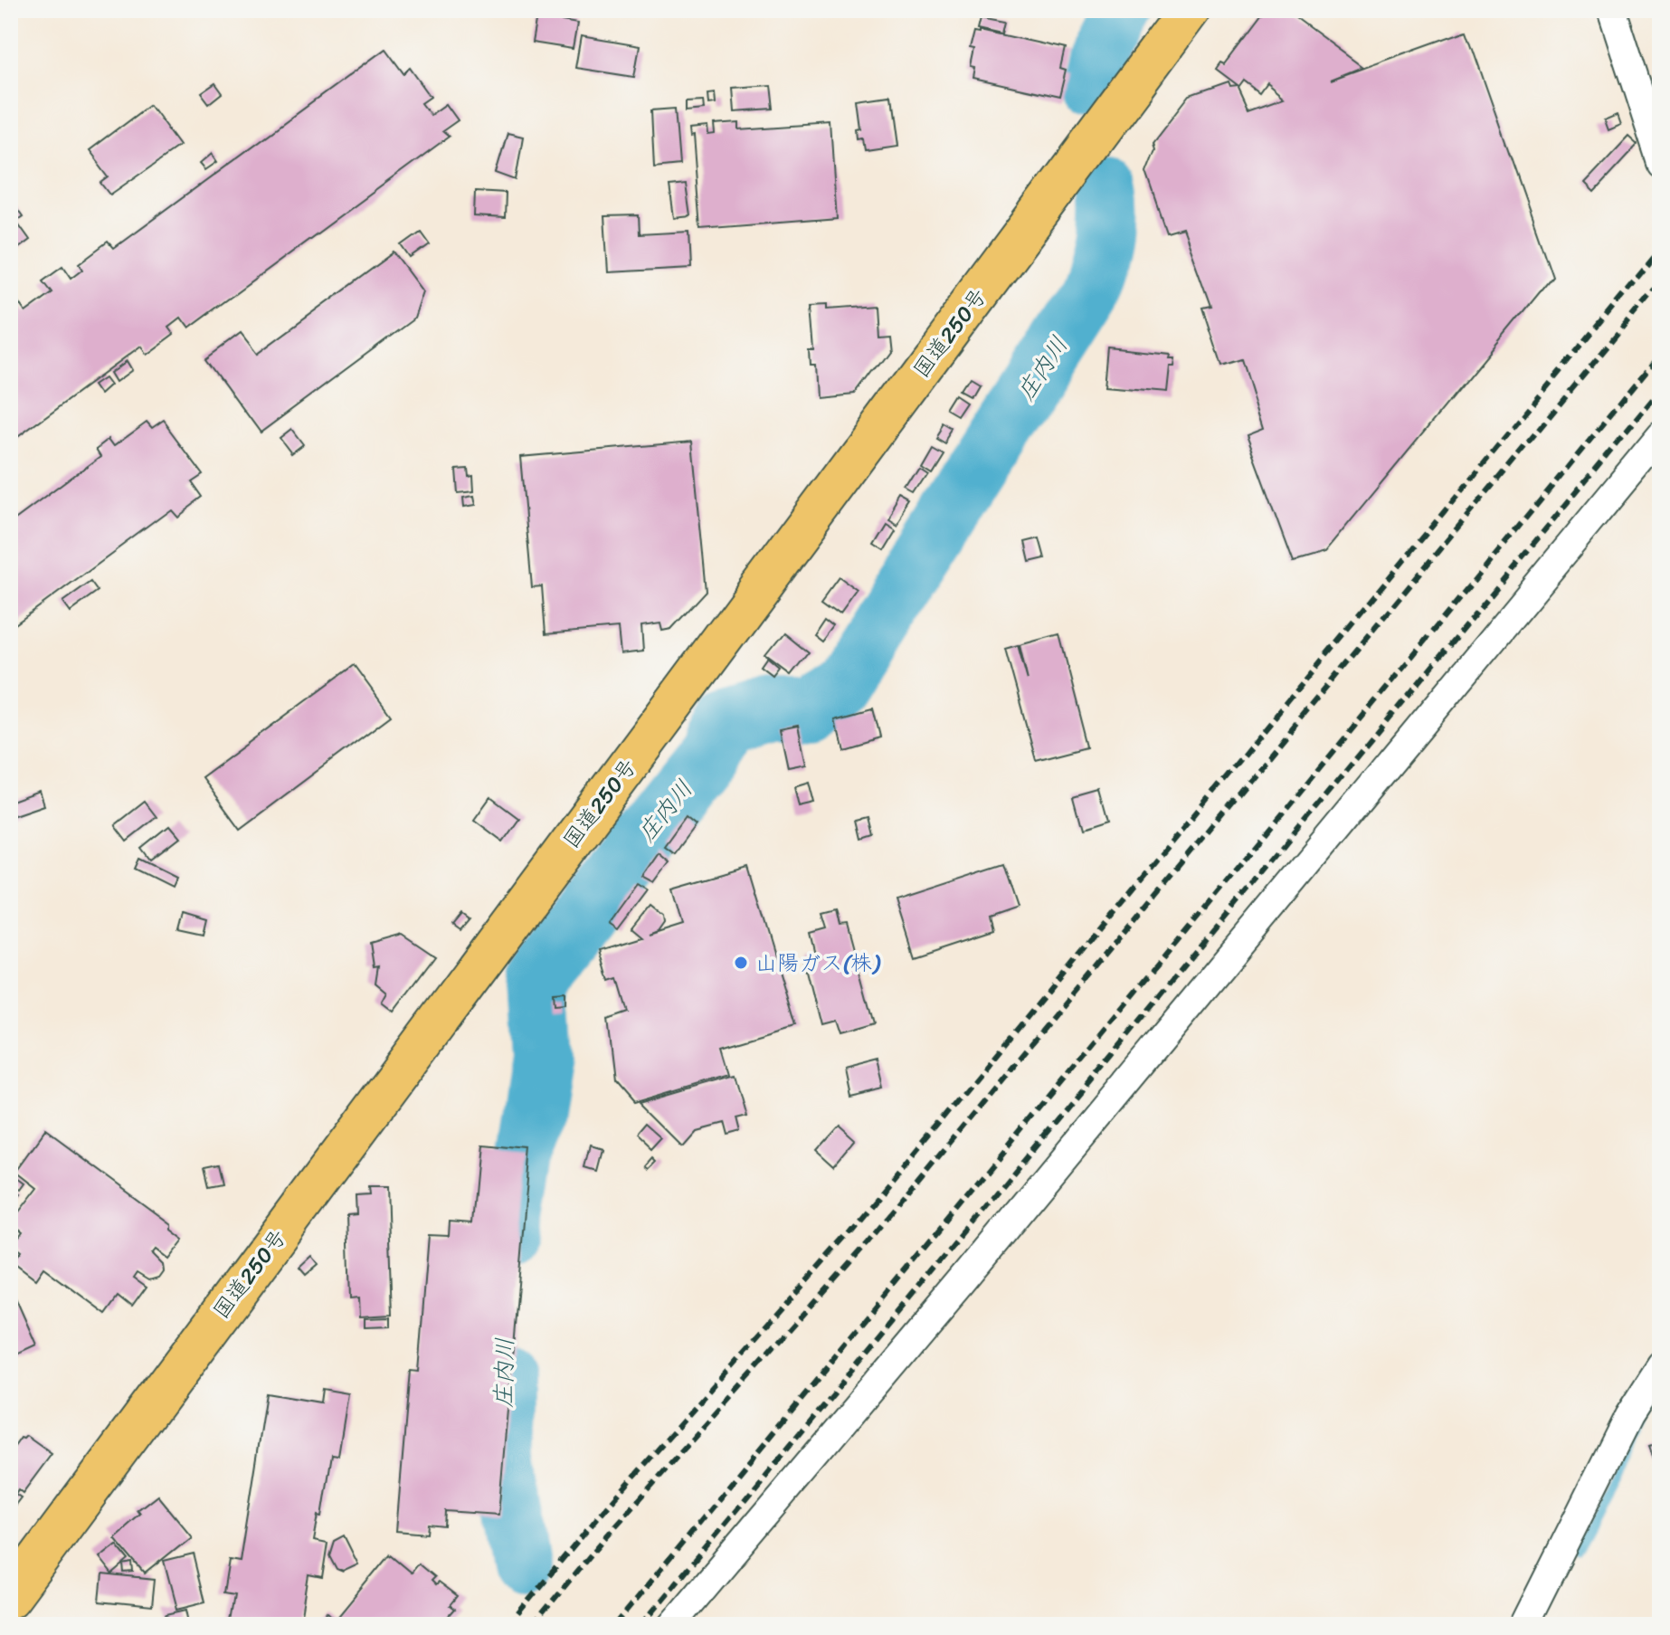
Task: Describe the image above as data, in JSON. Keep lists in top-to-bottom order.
{
  "streets": {
    "highway": ["国道250号"]
  },
  "water": ["庄内川"],
  "places": ["山陽ガス(株)"]
}
